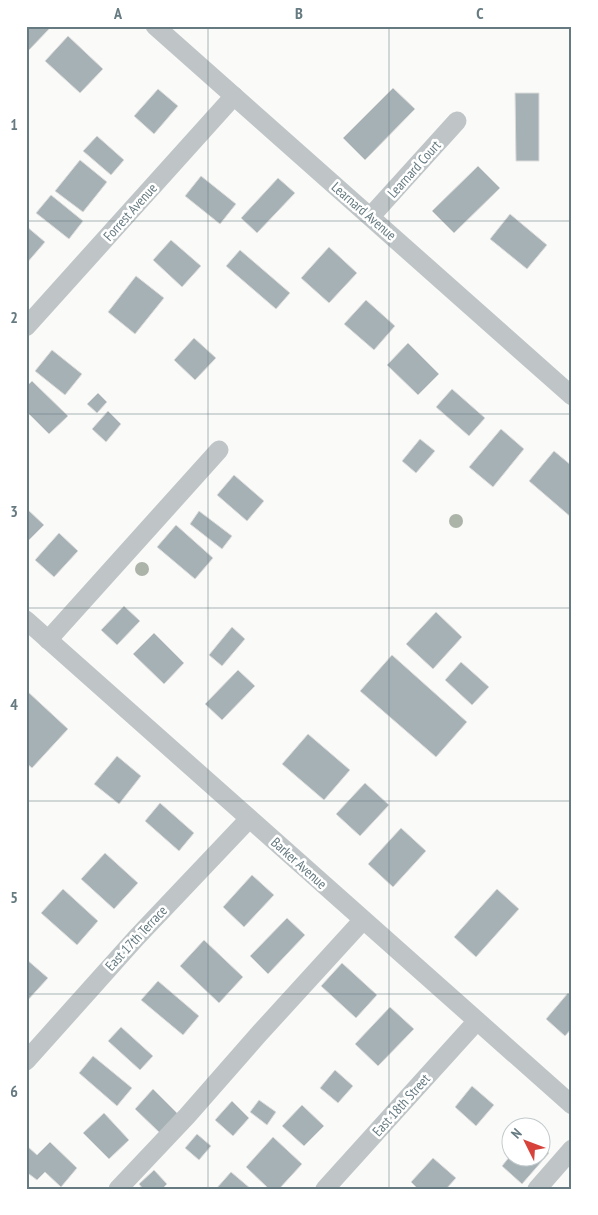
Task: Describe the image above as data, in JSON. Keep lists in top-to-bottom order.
{
  "streets": {
    "street": [
      "Learnard Court",
      "Learnard Avenue",
      "Forrest Avenue",
      "Barker Avenue",
      "East 17th Terrace",
      "East 18th Street"
    ]
  },
  "crossings": [
    ["Learnard Court", "Learnard Avenue"],
    ["Learnard Avenue", "Forrest Avenue"],
    ["Barker Avenue", "East 17th Terrace"],
    ["Barker Avenue", "East 18th Street"]
  ],
  "north": "top left",
  "grid": {
    "columns": ["A", "B", "C"],
    "rows": [
      "1",
      "2",
      "3",
      "4",
      "5",
      "6"
    ]
  }
}
